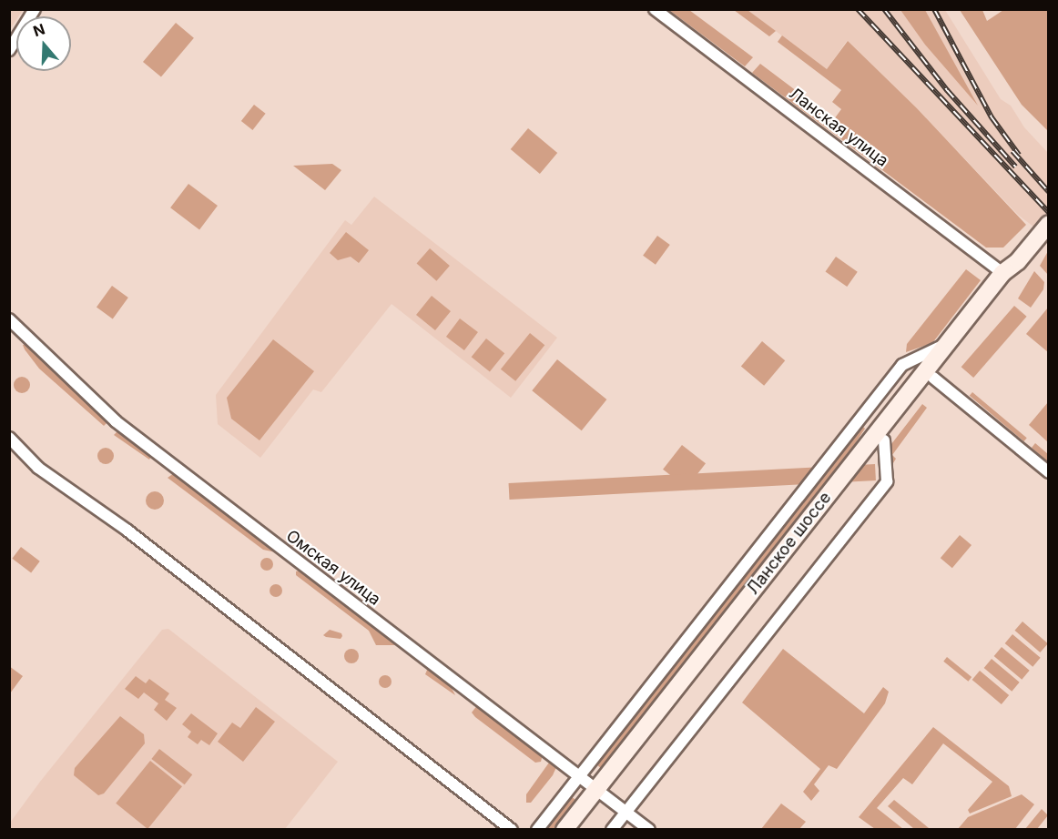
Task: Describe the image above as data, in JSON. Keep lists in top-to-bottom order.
{
  "streets": {
    "main road": ["Ланское шоссе"],
    "street": ["Ланская улица", "Омская улица"]
  },
  "crossings": [
    ["Ланская улица", "Ланское шоссе"],
    ["Ланское шоссе", "Омская улица"]
  ],
  "north": "top"
}
